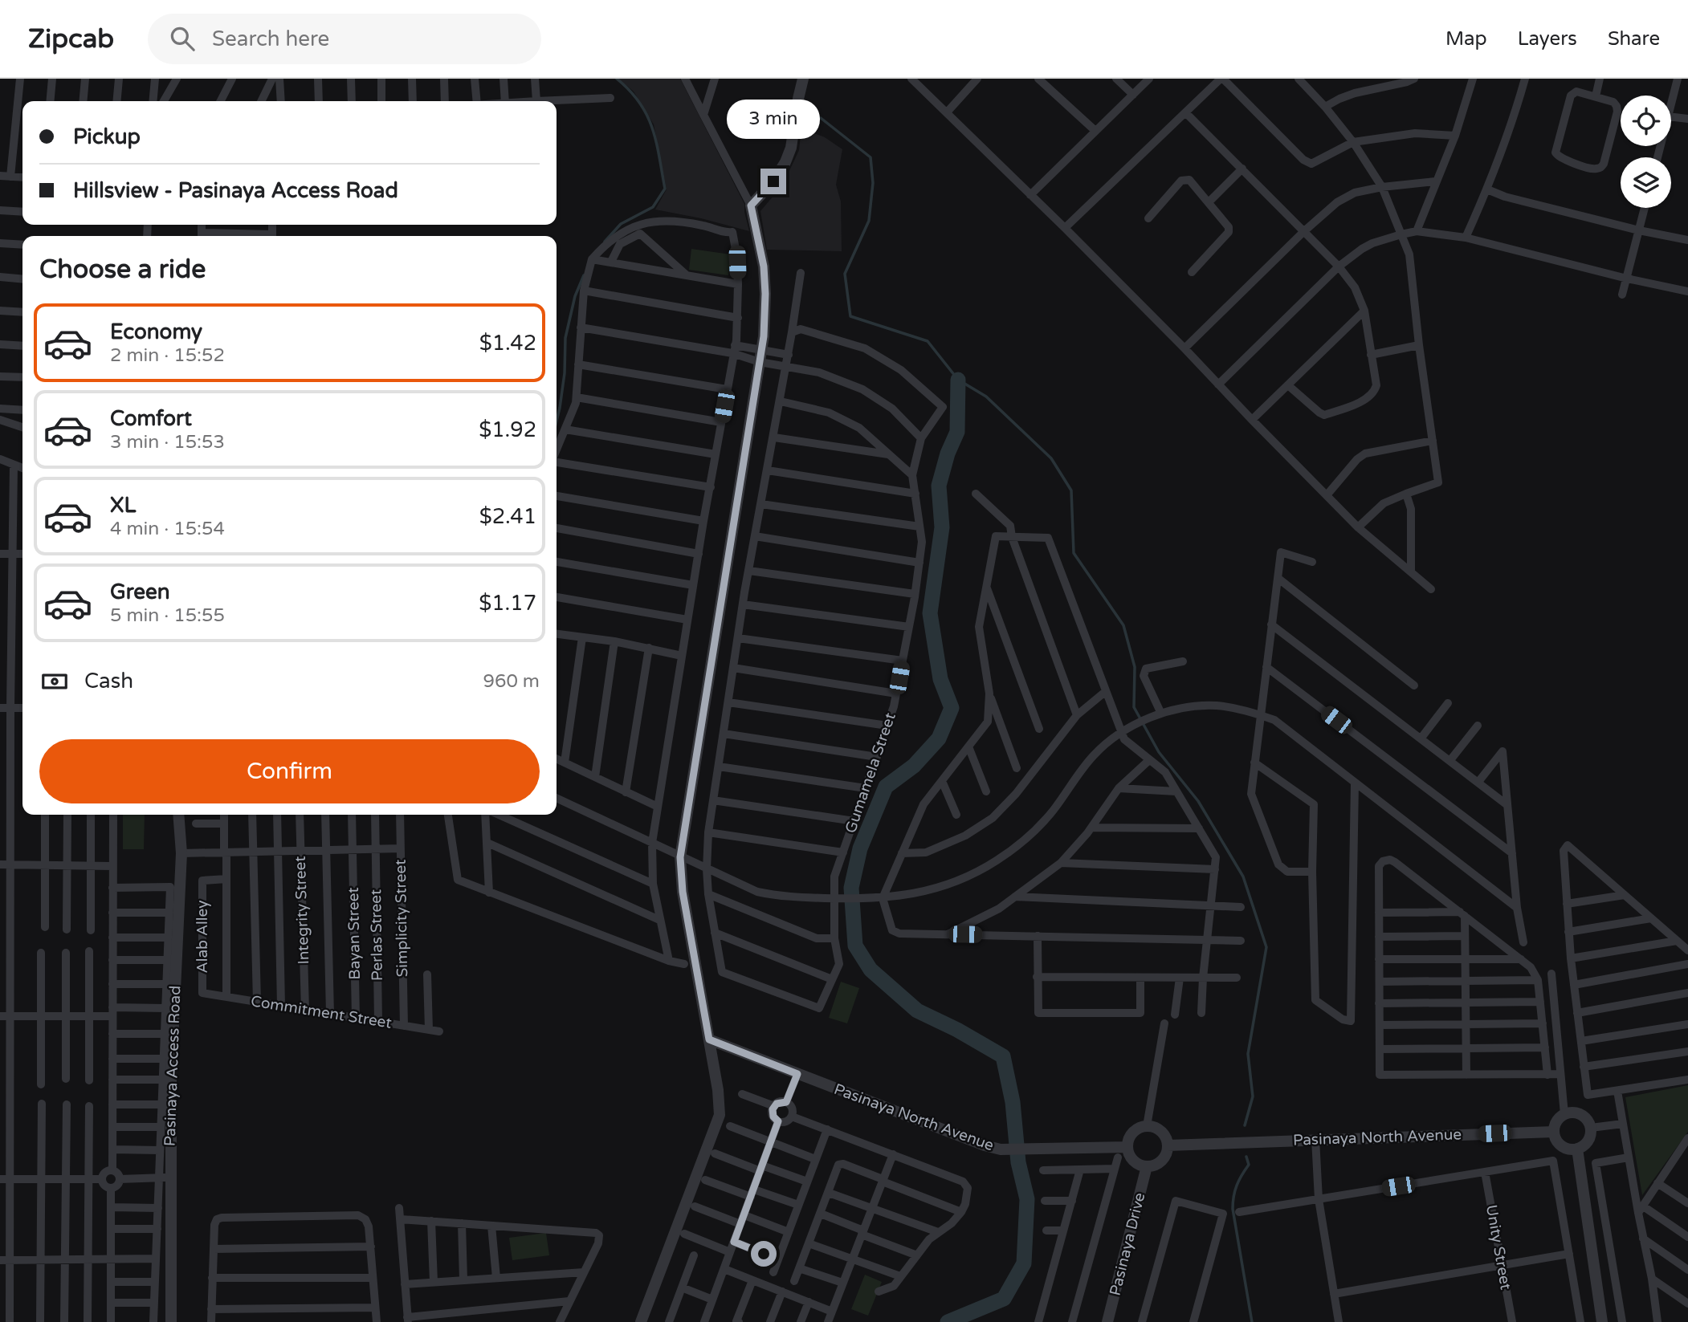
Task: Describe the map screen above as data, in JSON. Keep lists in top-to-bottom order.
{
  "streets": {
    "street": [
      "Gumamela Street",
      "Integrity Street",
      "Simplicity Street",
      "Bayan Street",
      "Perlas Street",
      "Alab Alley",
      "Commitment Street",
      "Pasinaya Access Road",
      "Pasinaya North Avenue",
      "Pasinaya Drive",
      "Unity Street"
    ]
  },
  "crossings": [
    ["Integrity Street", "Commitment Street"],
    ["Simplicity Street", "Commitment Street"],
    ["Bayan Street", "Commitment Street"],
    ["Perlas Street", "Commitment Street"],
    ["Alab Alley", "Commitment Street"],
    ["Pasinaya North Avenue", "Pasinaya Drive"]
  ],
  "page": {
    "header": "Zipcab",
    "search": "Search here",
    "nav": ["Map", "Layers", "Share"],
    "bubble": "3 min",
    "banner": ["Pickup", "Hillsview - Pasinaya Access Road"],
    "heading": "Choose a ride",
    "list": [
      {
        "name": "Economy",
        "note": "2 min · 15:52",
        "value": "$1.42"
      },
      {
        "name": "Comfort",
        "note": "3 min · 15:53",
        "value": "$1.92"
      },
      {
        "name": "XL",
        "note": "4 min · 15:54",
        "value": "$2.41"
      },
      {
        "name": "Green",
        "note": "5 min · 15:55",
        "value": "$1.17"
      }
    ],
    "pay": ["Cash", "960 m"],
    "buttons": "Confirm"
  }
}
